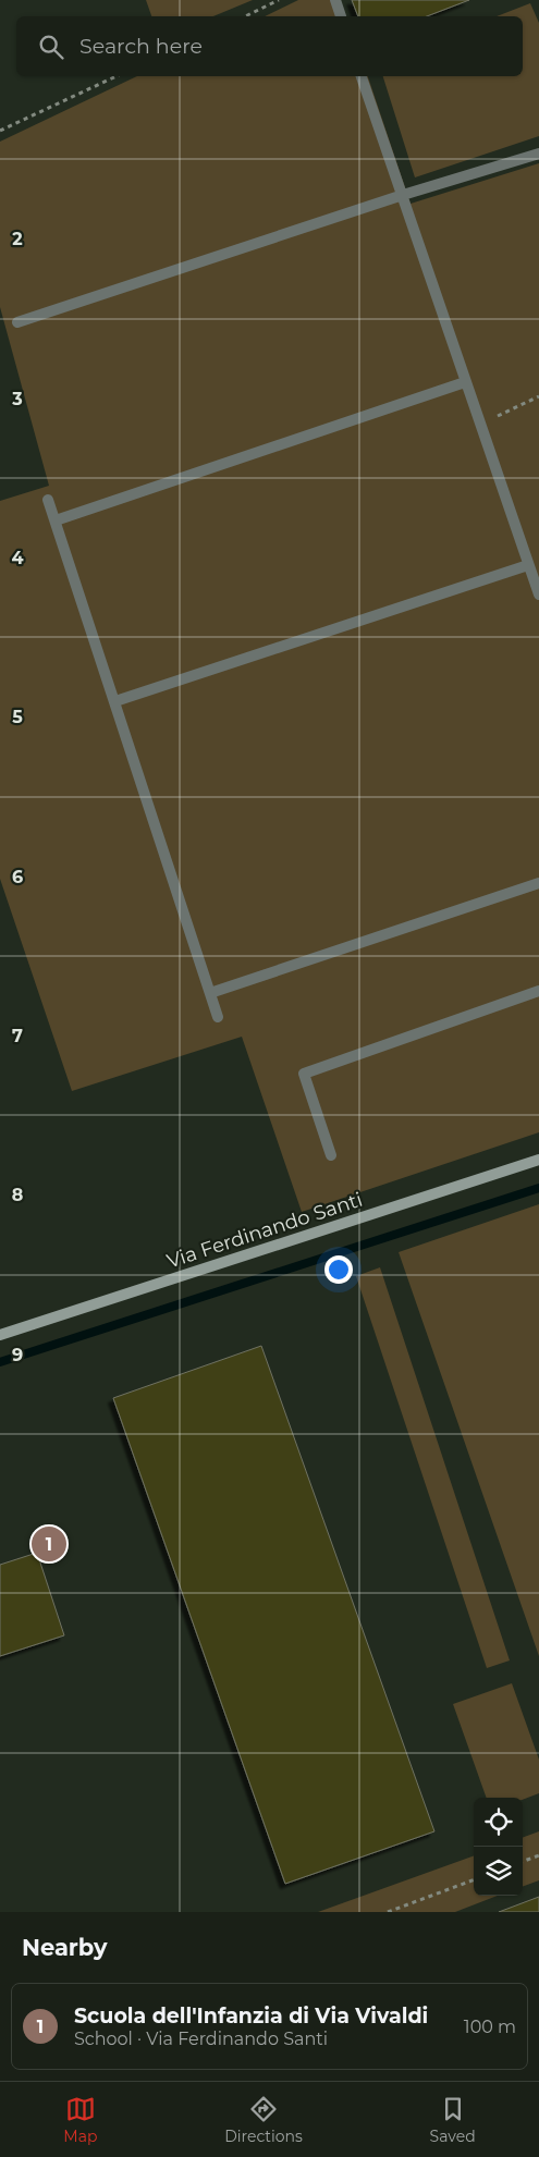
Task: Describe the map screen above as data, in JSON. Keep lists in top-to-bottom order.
{
  "streets": {
    "main road": ["Via Ferdinando Santi"]
  },
  "page": {
    "search": "Search here",
    "pins": "1",
    "heading": "Nearby",
    "list": [
      {
        "mark": "1",
        "name": "Scuola dell'Infanzia di Via Vivaldi",
        "note": "School · Via Ferdinando Santi",
        "value": "100 m"
      }
    ],
    "nav": ["Map", "Directions", "Saved"]
  },
  "grid": {
    "rows": [
      "2",
      "3",
      "4",
      "5",
      "6",
      "7",
      "8",
      "9"
    ]
  }
}
